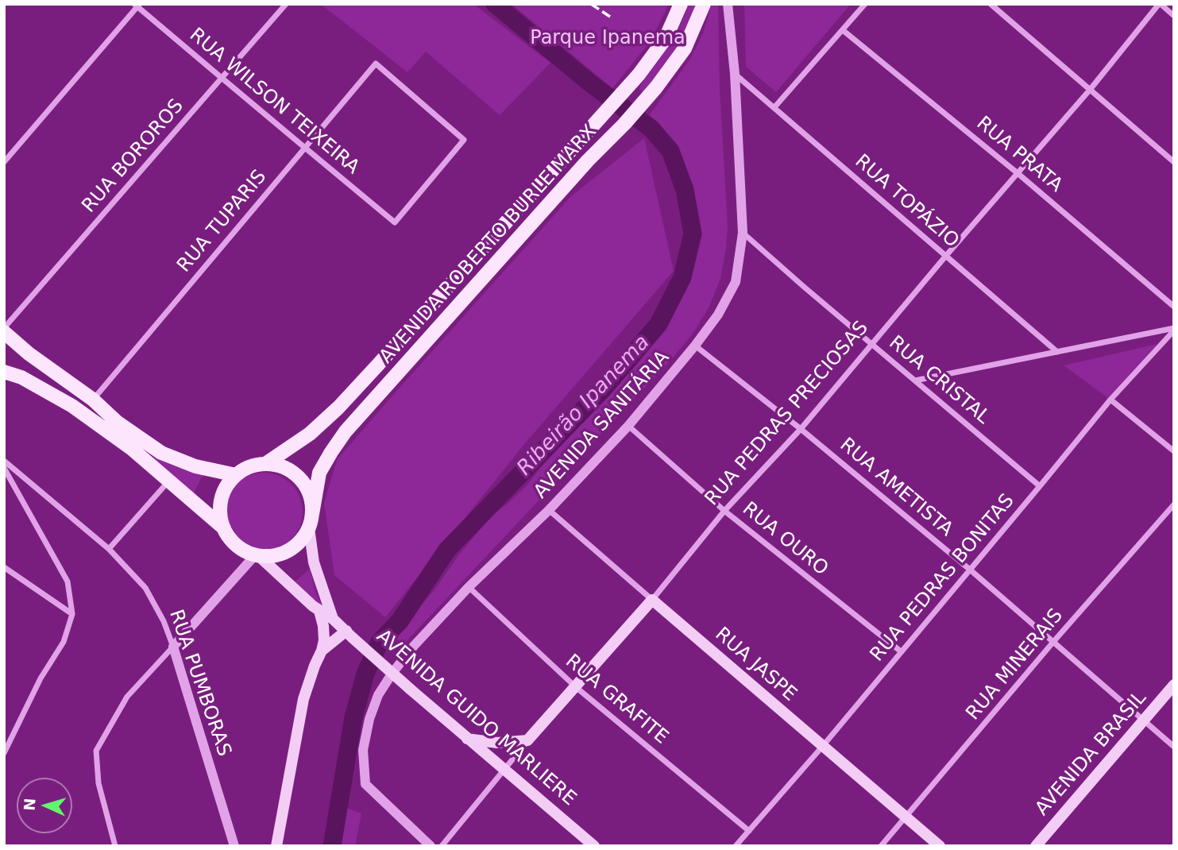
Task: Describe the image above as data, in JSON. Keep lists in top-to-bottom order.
{
  "streets": {
    "main road": [
      "AVENIDA ROBERTO BURLE MARX",
      "RUA PEDRAS PRECIOSAS",
      "RUA JASPE",
      "AVENIDA GUIDO MARLIERE",
      "AVENIDA BRASIL"
    ],
    "street": [
      "RUA WILSON TEIXEIRA",
      "RUA PRATA",
      "RUA BOROROS",
      "RUA TOPÁZIO",
      "RUA TUPARIS",
      "RUA CRISTAL",
      "AVENIDA SANITÁRIA",
      "RUA AMETISTA",
      "RUA OURO",
      "RUA PEDRAS BONITAS",
      "RUA MINERAIS",
      "RUA PUMBORAS",
      "RUA GRAFITE"
    ]
  },
  "crossings": [
    ["RUA WILSON TEIXEIRA", "RUA BOROROS"],
    ["RUA WILSON TEIXEIRA", "RUA TUPARIS"],
    ["RUA PRATA", "RUA PEDRAS PRECIOSAS"],
    ["RUA TOPÁZIO", "RUA PEDRAS PRECIOSAS"],
    ["RUA TOPÁZIO", "AVENIDA SANITÁRIA"],
    ["AVENIDA ROBERTO BURLE MARX", "AVENIDA GUIDO MARLIERE"],
    ["RUA CRISTAL", "RUA PEDRAS PRECIOSAS"],
    ["RUA CRISTAL", "AVENIDA SANITÁRIA"],
    ["RUA CRISTAL", "RUA PEDRAS BONITAS"],
    ["RUA PEDRAS PRECIOSAS", "RUA AMETISTA"],
    ["RUA PEDRAS PRECIOSAS", "RUA OURO"],
    ["RUA PEDRAS PRECIOSAS", "RUA JASPE"],
    ["RUA PEDRAS PRECIOSAS", "RUA GRAFITE"],
    ["RUA PEDRAS PRECIOSAS", "AVENIDA GUIDO MARLIERE"],
    ["AVENIDA SANITÁRIA", "RUA AMETISTA"],
    ["AVENIDA SANITÁRIA", "RUA OURO"],
    ["AVENIDA SANITÁRIA", "RUA JASPE"],
    ["AVENIDA SANITÁRIA", "RUA GRAFITE"],
    ["RUA AMETISTA", "RUA PEDRAS BONITAS"],
    ["RUA AMETISTA", "RUA MINERAIS"],
    ["RUA AMETISTA", "AVENIDA BRASIL"],
    ["RUA OURO", "RUA PEDRAS BONITAS"],
    ["RUA PEDRAS BONITAS", "RUA JASPE"],
    ["RUA PEDRAS BONITAS", "RUA GRAFITE"],
    ["RUA JASPE", "RUA MINERAIS"]
  ],
  "water": ["Ribeirão Ipanema"],
  "parks": ["Parque Ipanema"],
  "north": "left"
}
